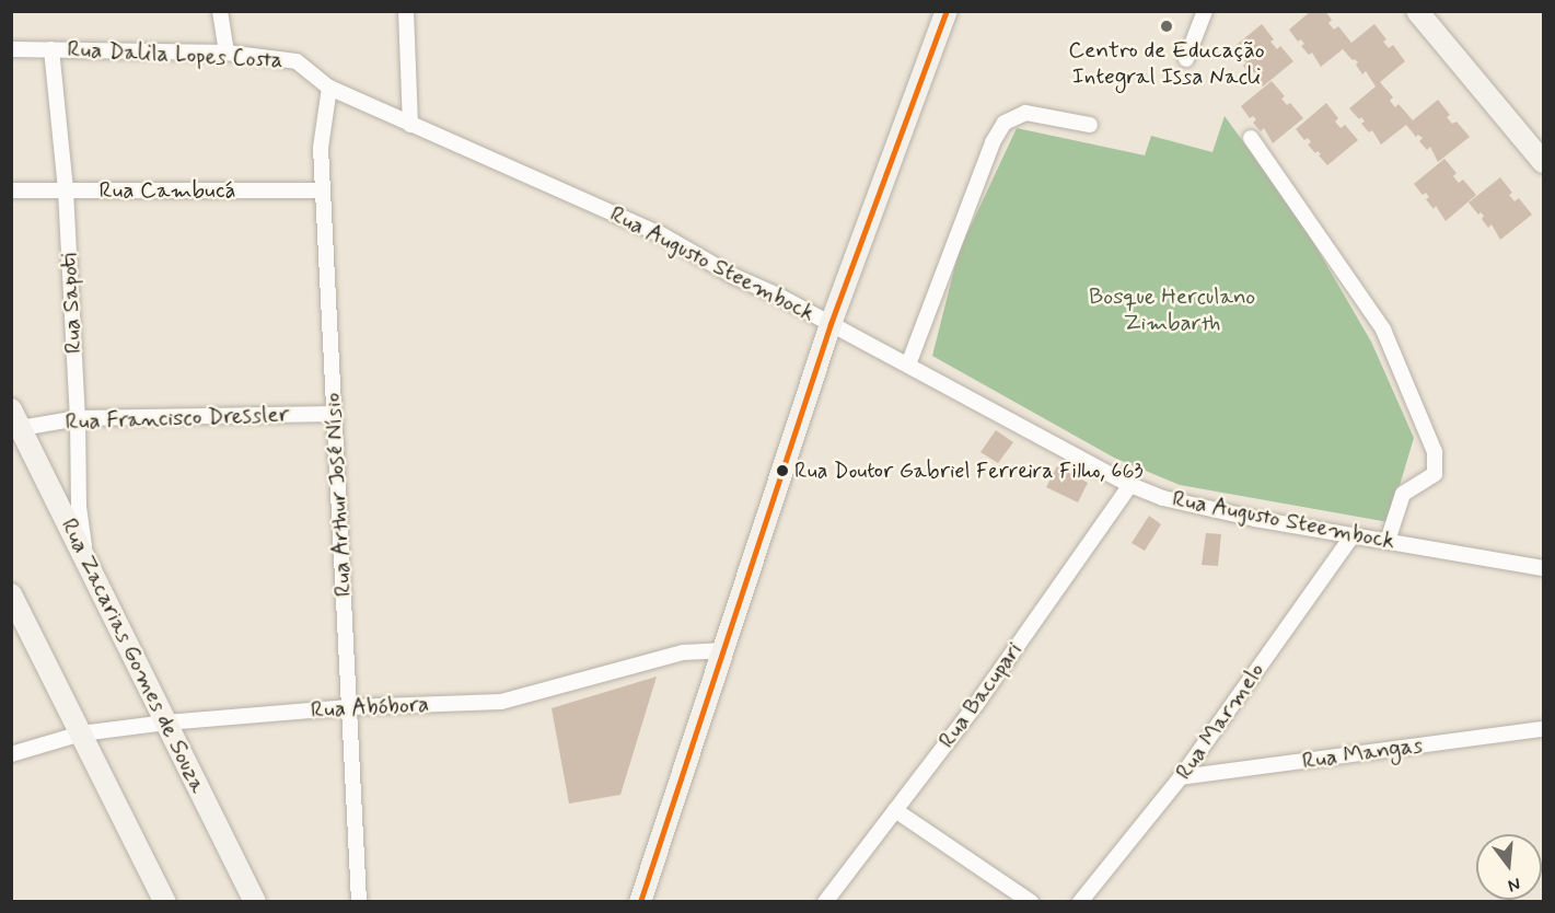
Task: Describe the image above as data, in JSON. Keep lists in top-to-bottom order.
{
  "streets": {
    "main road": ["Rua Zacarias Gomes de Souza"],
    "street": [
      "Rua Dalila Lopes Costa",
      "Rua Cambucá",
      "Rua Augusto Steembock",
      "Rua Sapoti",
      "Rua Francisco Dressler",
      "Rua Arthur José Nísio",
      "Rua Bacupari",
      "Rua Abóbora",
      "Rua Marmelo",
      "Rua Mangas"
    ]
  },
  "crossings": [
    ["Rua Dalila Lopes Costa", "Rua Augusto Steembock"],
    ["Rua Dalila Lopes Costa", "Rua Sapoti"],
    ["Rua Dalila Lopes Costa", "Rua Arthur José Nísio"],
    ["Rua Cambucá", "Rua Sapoti"],
    ["Rua Cambucá", "Rua Arthur José Nísio"],
    ["Rua Augusto Steembock", "Rua Arthur José Nísio"],
    ["Rua Augusto Steembock", "Rua Bacupari"],
    ["Rua Augusto Steembock", "Rua Marmelo"],
    ["Rua Sapoti", "Rua Francisco Dressler"],
    ["Rua Sapoti", "Rua Zacarias Gomes de Souza"],
    ["Rua Francisco Dressler", "Rua Arthur José Nísio"],
    ["Rua Francisco Dressler", "Rua Zacarias Gomes de Souza"],
    ["Rua Arthur José Nísio", "Rua Abóbora"],
    ["Rua Zacarias Gomes de Souza", "Rua Abóbora"],
    ["Rua Marmelo", "Rua Mangas"]
  ],
  "parks": ["Bosque Herculano Zimbarth"],
  "places": ["Centro de Educação Integral Issa Nacli", "Rua Doutor Gabriel Ferreira Filho, 663"],
  "north": "bottom"
}
